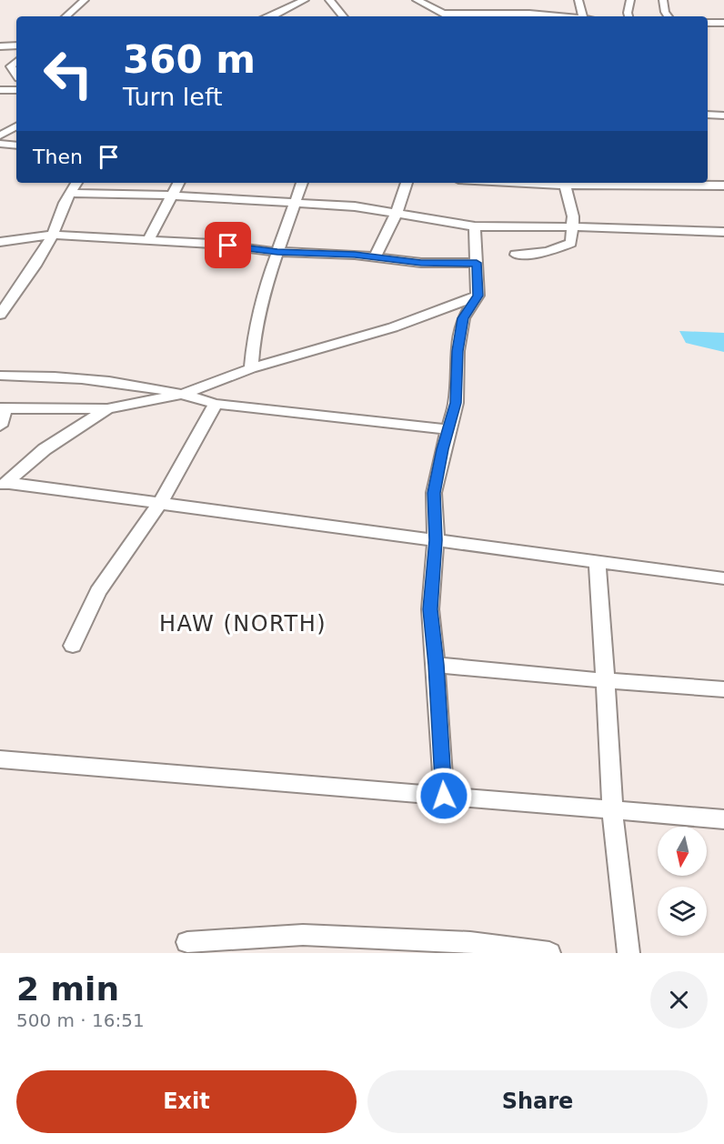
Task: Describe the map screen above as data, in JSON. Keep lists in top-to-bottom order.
{
  "districts": ["HAW (NORTH)"],
  "north": "bottom",
  "page": {
    "turn": ["360 m", "Turn left"],
    "then": "Then",
    "heading": ["2 min", "500 m · 16:51"],
    "buttons": ["Exit", "Share"]
  }
}
